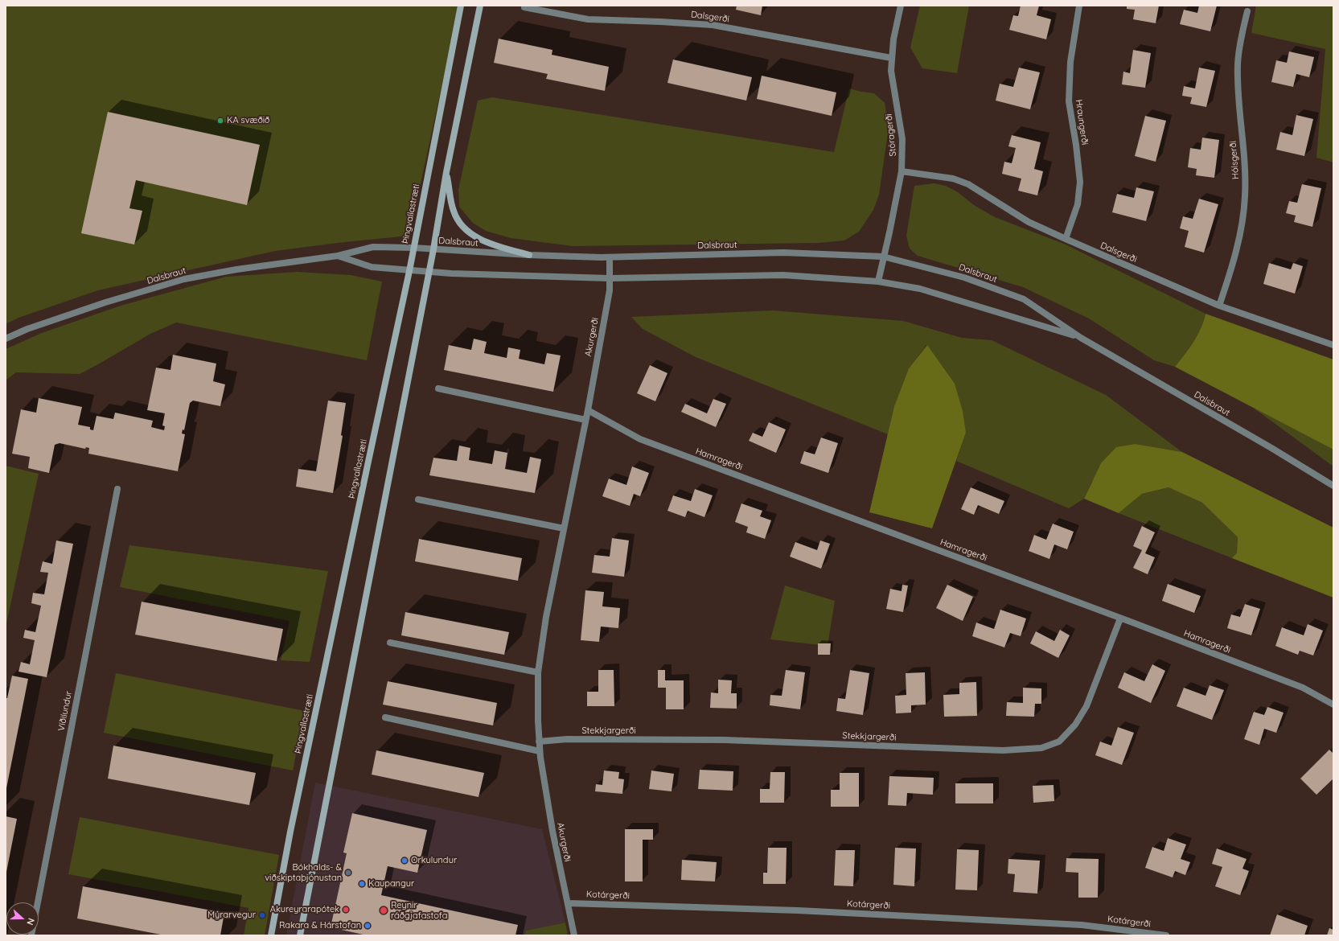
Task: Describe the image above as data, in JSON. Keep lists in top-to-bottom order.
{
  "streets": {
    "main road": ["Þingvallastræti"],
    "street": [
      "Dalsgerði",
      "Hraungerði",
      "Stóragerði",
      "Hólsgerði",
      "Dalsbraut",
      "Akurgerði",
      "Hamragerði",
      "Víðilundur",
      "Stekkjargerði",
      "Kotárgerði"
    ]
  },
  "crossings": [
    ["Dalsgerði", "Hraungerði"],
    ["Dalsgerði", "Stóragerði"],
    ["Dalsgerði", "Hólsgerði"],
    ["Stóragerði", "Dalsbraut"],
    ["Þingvallastræti", "Dalsbraut"],
    ["Dalsbraut", "Akurgerði"],
    ["Akurgerði", "Hamragerði"],
    ["Akurgerði", "Stekkjargerði"],
    ["Akurgerði", "Kotárgerði"],
    ["Hamragerði", "Stekkjargerði"]
  ],
  "places": [
    "KA svæðið",
    "Orkulundur",
    "Bókhalds- & viðskiptaþjónustan",
    "Kaupangur",
    "Akureyrarapótek",
    "Reynir ráðgjafastofa",
    "Mýrarvegur",
    "Rakara & Hárstofan"
  ],
  "north": "right"
}
